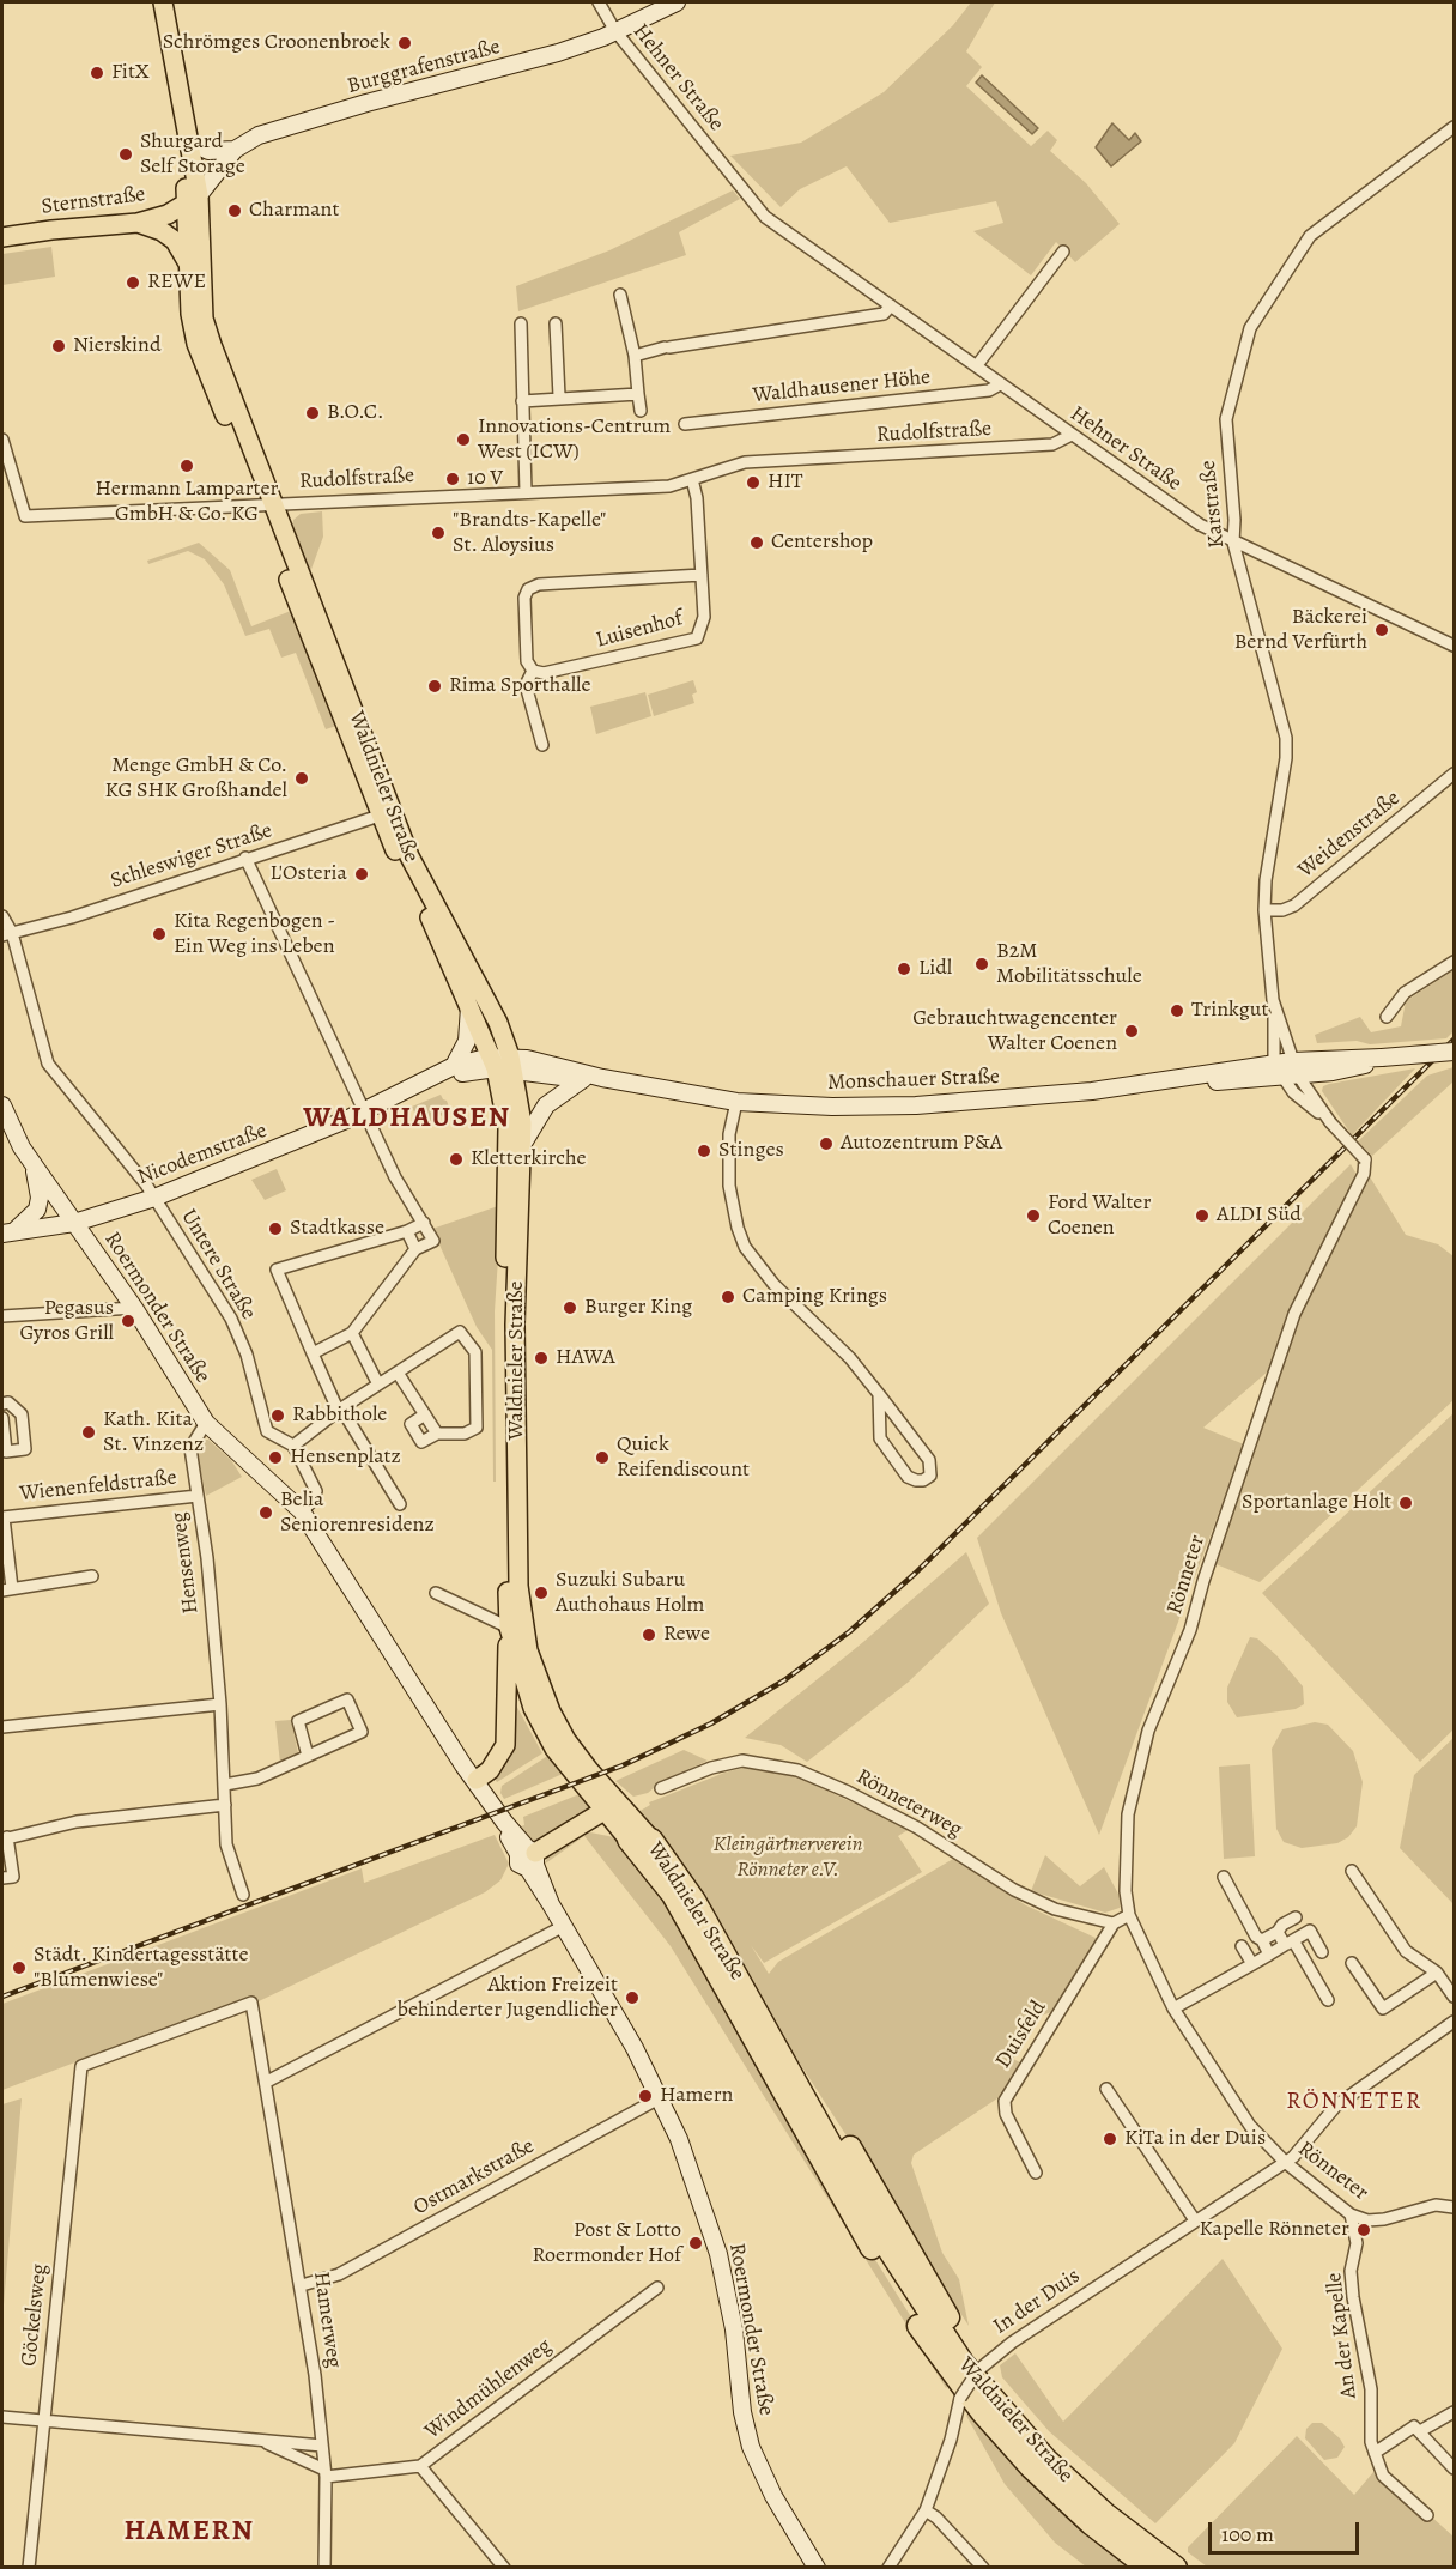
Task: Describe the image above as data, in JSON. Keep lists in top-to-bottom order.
{
  "streets": {
    "highway": ["Waldnieler Straße"],
    "main road": [
      "Burggrafenstraße",
      "Sternstraße",
      "Monschauer Straße",
      "Nicodemstraße",
      "Roermonder Straße"
    ],
    "street": [
      "Hehner Straße",
      "Waldhausener Höhe",
      "Rudolfstraße",
      "Karstraße",
      "Luisenhof",
      "Weidenstraße",
      "Schleswiger Straße",
      "Untere Straße",
      "Wienenfeldstraße",
      "Hensenweg",
      "Rönneter",
      "Rönneterweg",
      "Duisfeld",
      "Ostmarkstraße",
      "In der Duis",
      "Göckelsweg",
      "Hamerweg",
      "An der Kapelle",
      "Windmühlenweg"
    ]
  },
  "crossings": [
    ["Burggrafenstraße", "Hehner Straße"],
    ["Burggrafenstraße", "Sternstraße"],
    ["Burggrafenstraße", "Waldnieler Straße"],
    ["Hehner Straße", "Waldhausener Höhe"],
    ["Hehner Straße", "Rudolfstraße"],
    ["Hehner Straße", "Karstraße"],
    ["Sternstraße", "Waldnieler Straße"],
    ["Rudolfstraße", "Luisenhof"],
    ["Rudolfstraße", "Waldnieler Straße"],
    ["Karstraße", "Weidenstraße"],
    ["Karstraße", "Monschauer Straße"],
    ["Karstraße", "Rönneter"],
    ["Waldnieler Straße", "Schleswiger Straße"],
    ["Waldnieler Straße", "Monschauer Straße"],
    ["Waldnieler Straße", "Nicodemstraße"],
    ["Schleswiger Straße", "Untere Straße"],
    ["Monschauer Straße", "Nicodemstraße"],
    ["Nicodemstraße", "Untere Straße"],
    ["Nicodemstraße", "Roermonder Straße"],
    ["Roermonder Straße", "Hensenweg"],
    ["Roermonder Straße", "Ostmarkstraße"],
    ["Wienenfeldstraße", "Hensenweg"],
    ["Rönneter", "In der Duis"],
    ["Rönneter", "An der Kapelle"],
    ["Rönneterweg", "Duisfeld"],
    ["Ostmarkstraße", "Hamerweg"],
    ["Göckelsweg", "Hamerweg"],
    ["Hamerweg", "Windmühlenweg"]
  ],
  "districts": ["WALDHAUSEN", "RÖNNETER", "HAMERN"],
  "parks": ["Kleingärtnerverein Rönneter e.V."],
  "places": [
    "Schrömges Croonenbroek",
    "FitX",
    "Shurgard Self Storage",
    "Charmant",
    "REWE",
    "Nierskind",
    "B.O.C.",
    "Innovations-Centrum West (ICW)",
    "Hermann Lamparter GmbH & Co. KG",
    "10 V",
    "HIT",
    "\"Brandts-Kapelle\" St. Aloysius",
    "Centershop",
    "Bäckerei Bernd Verfürth",
    "Rima Sporthalle",
    "Menge GmbH & Co. KG SHK Großhandel",
    "L'Osteria",
    "Kita Regenbogen - Ein Weg ins Leben",
    "B2M Mobilitätsschule",
    "Lidl",
    "Trinkgut",
    "Gebrauchtwagencenter Walter Coenen",
    "Autozentrum P&A",
    "Stinges",
    "Kletterkirche",
    "Ford Walter Coenen",
    "ALDI Süd",
    "Stadtkasse",
    "Camping Krings",
    "Burger King",
    "Pegasus Gyros Grill",
    "HAWA",
    "Rabbithole",
    "Kath. Kita St. Vinzenz",
    "Hensenplatz",
    "Quick Reifendiscount",
    "Sportanlage Holt",
    "Belia Seniorenresidenz",
    "Suzuki Subaru Authohaus Holm",
    "Rewe",
    "Städt. Kindertagesstätte \"Blumenwiese\"",
    "Aktion Freizeit behinderter Jugendlicher",
    "Hamern",
    "KiTa in der Duis",
    "Kapelle Rönneter",
    "Post & Lotto Roermonder Hof"
  ],
  "scale_bar": "100 m"
}
